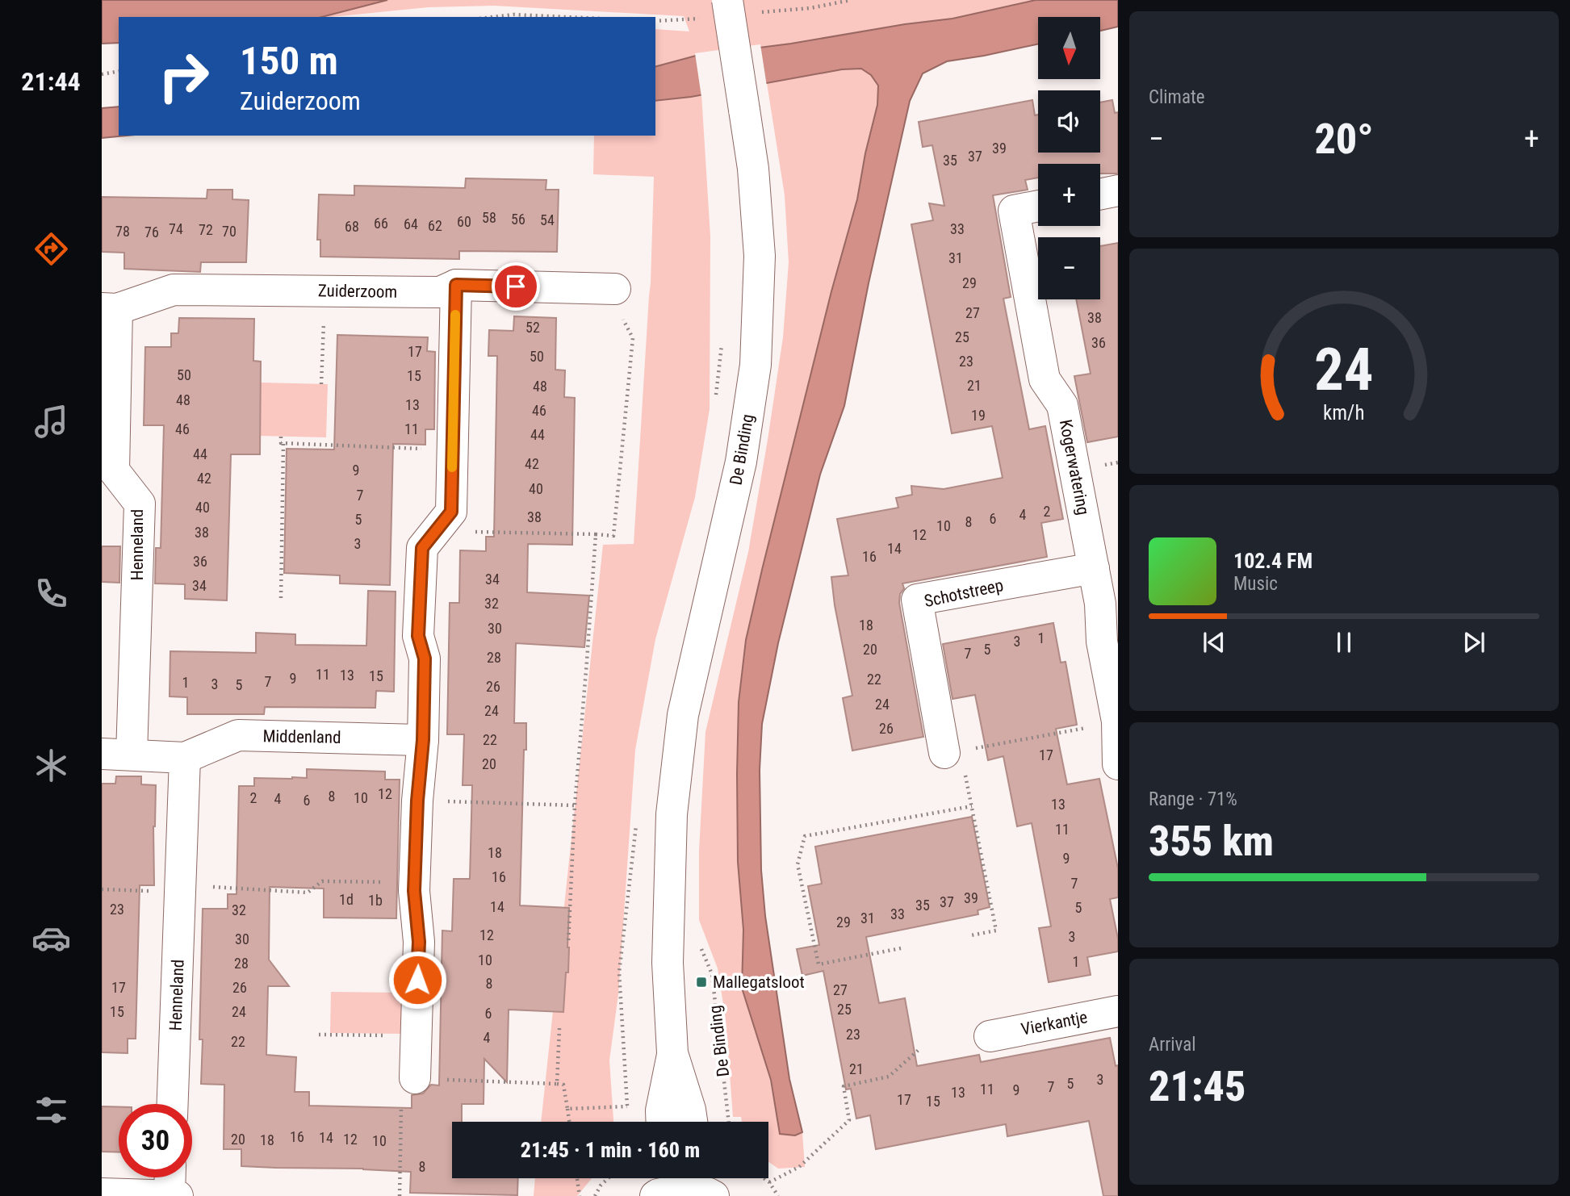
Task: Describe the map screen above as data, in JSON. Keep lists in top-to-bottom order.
{
  "streets": {
    "street": [
      "Zuiderzoom",
      "De Binding",
      "Kogerwatering",
      "Henneland",
      "Schotstreep",
      "Middenland",
      "Vierkantje"
    ]
  },
  "crossings": [
    ["Zuiderzoom", "Henneland"],
    ["Kogerwatering", "Schotstreep"],
    ["Henneland", "Middenland"]
  ],
  "places": {
    "transit": ["Mallegatsloot"]
  },
  "house_numbers": [
    "39",
    "37",
    "35",
    "58",
    "56",
    "54",
    "60",
    "66",
    "64",
    "62",
    "68",
    "74",
    "33",
    "72",
    "78",
    "70",
    "76",
    "31",
    "29",
    "27",
    "38",
    "52",
    "25",
    "36",
    "17",
    "50",
    "23",
    "50",
    "15",
    "21",
    "48",
    "48",
    "13",
    "46",
    "19",
    "46",
    "11",
    "44",
    "44",
    "42",
    "9",
    "42",
    "40",
    "7",
    "40",
    "2",
    "4",
    "38",
    "6",
    "5",
    "8",
    "10",
    "38",
    "12",
    "3",
    "14",
    "16",
    "36",
    "34",
    "34",
    "32",
    "18",
    "30",
    "1",
    "3",
    "20",
    "5",
    "7",
    "28",
    "11",
    "13",
    "15",
    "9",
    "22",
    "7",
    "1",
    "3",
    "5",
    "26",
    "24",
    "24",
    "26",
    "22",
    "17",
    "20",
    "12",
    "8",
    "2",
    "10",
    "4",
    "6",
    "13",
    "11",
    "18",
    "9",
    "16",
    "7",
    "39",
    "1d",
    "1b",
    "37",
    "35",
    "14",
    "5",
    "23",
    "32",
    "33",
    "31",
    "29",
    "12",
    "3",
    "30",
    "10",
    "1",
    "28",
    "8",
    "17",
    "26",
    "27",
    "25",
    "15",
    "24",
    "6",
    "23",
    "4",
    "22",
    "21",
    "3",
    "5",
    "7",
    "11",
    "9",
    "13",
    "17",
    "15",
    "16",
    "14",
    "20",
    "12",
    "18",
    "10",
    "8"
  ],
  "north": "bottom",
  "page": {
    "tabs": "21:44",
    "tile": [
      "Climate",
      ["Range · 71%", "355 km"],
      ["Arrival", "21:45"]
    ],
    "map_buttons": ["+", "−"],
    "turn": ["150 m", "Zuiderzoom"],
    "heat": ["−", "20°", "+"],
    "song": ["102.4 FM", "Music"],
    "limit": "30",
    "trip": "21:45 · 1 min · 160 m",
    "gauge": ["24", "km/h"]
  }
}
